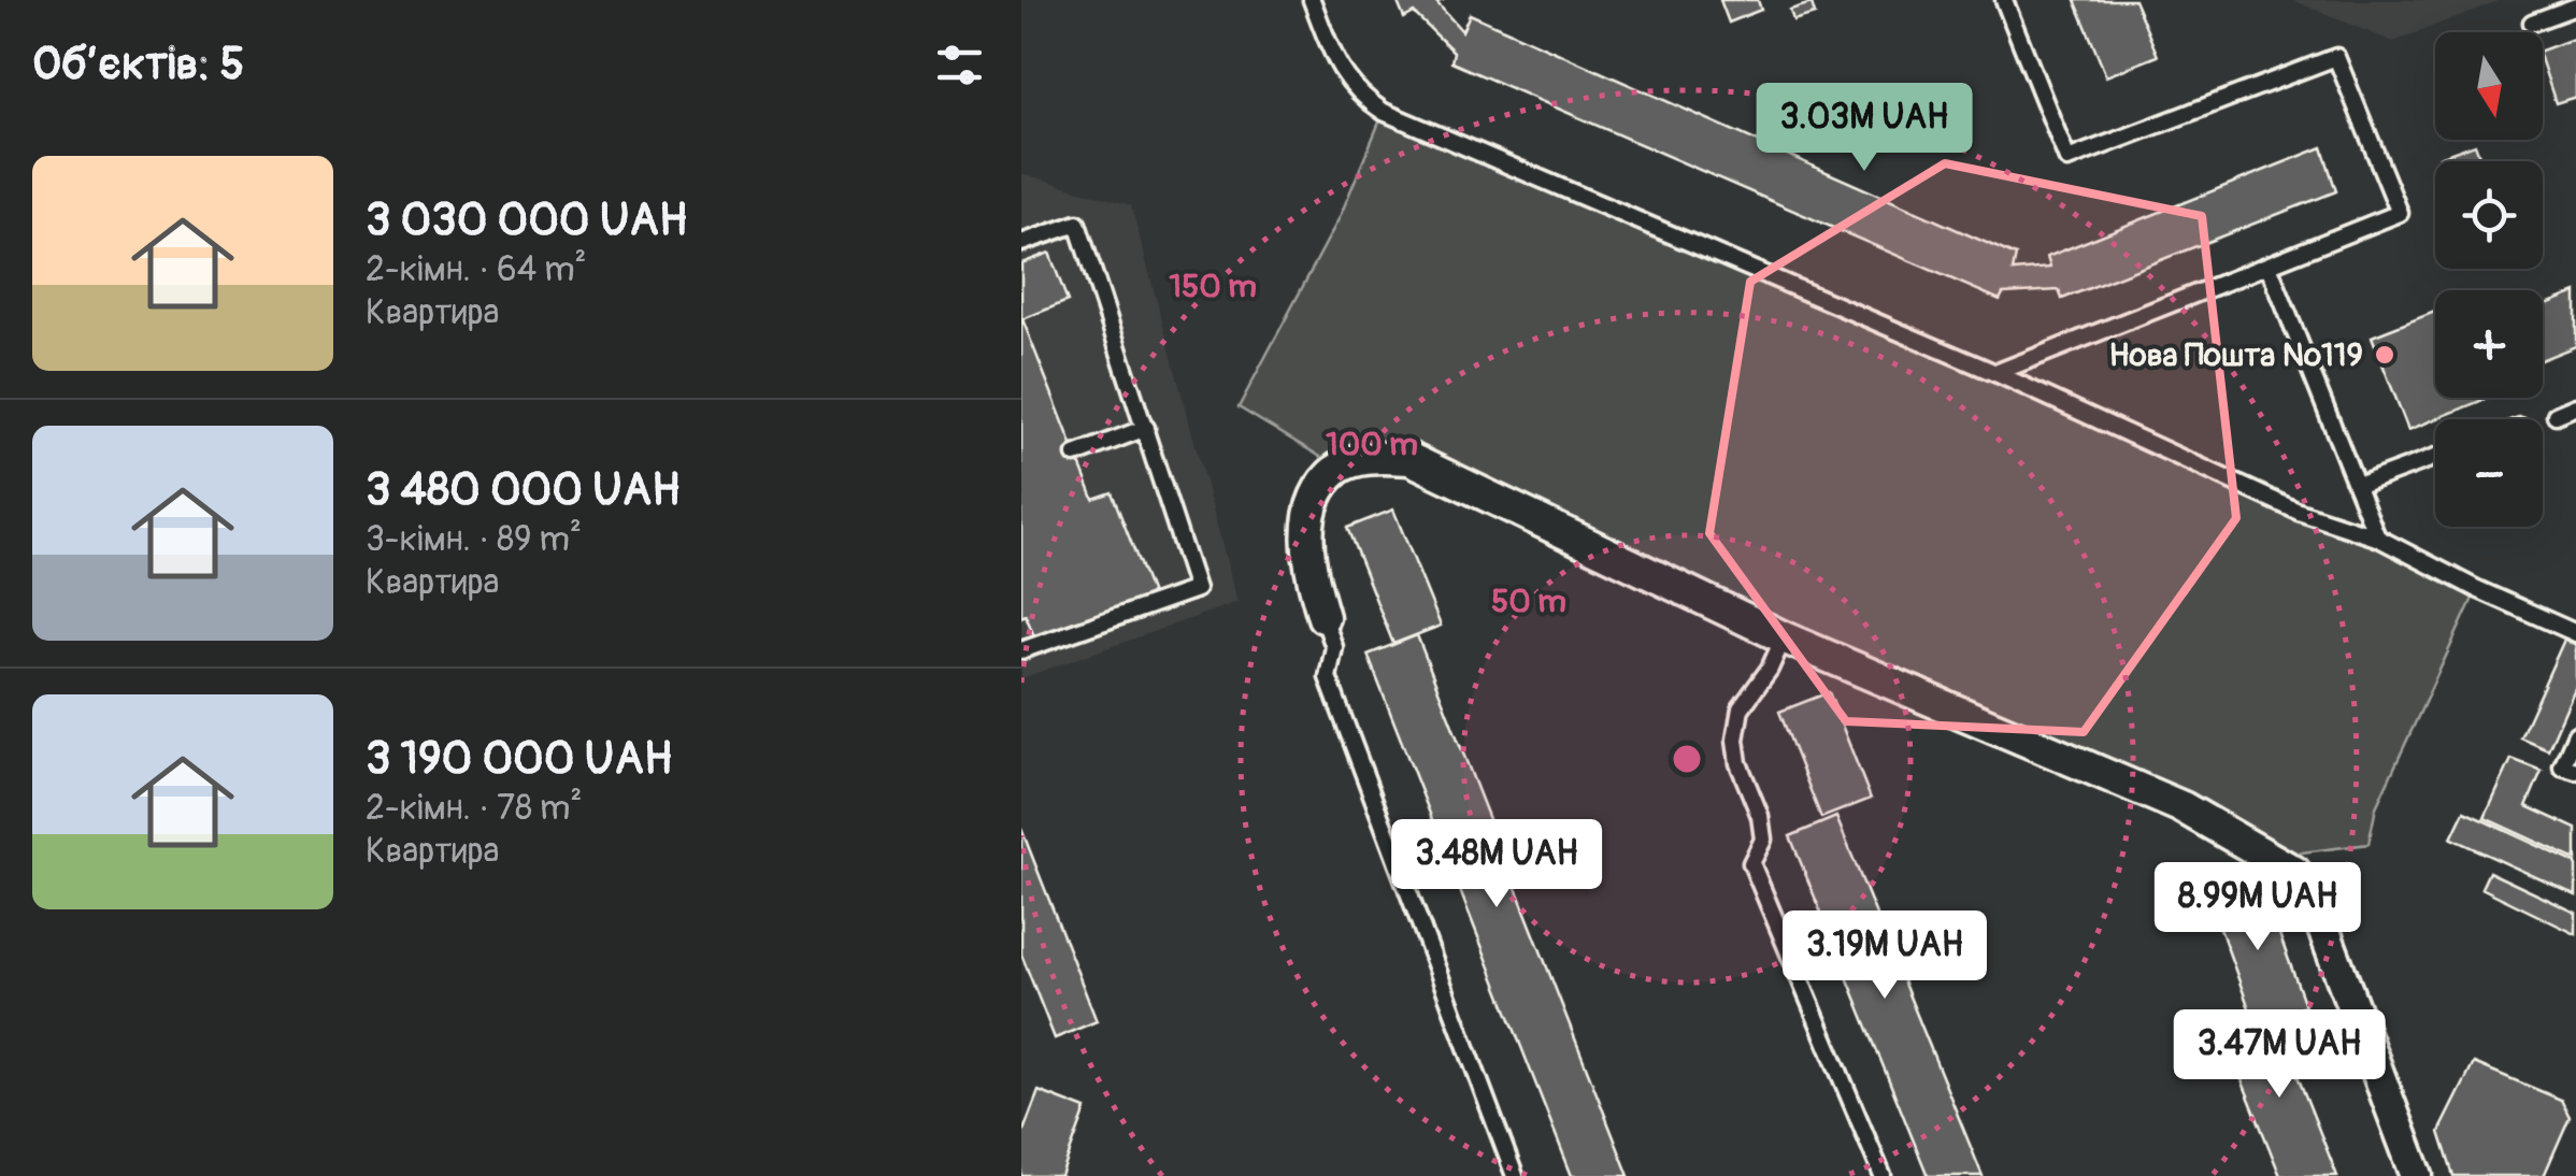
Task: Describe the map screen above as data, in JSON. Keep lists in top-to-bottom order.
{
  "places": ["Нова Пошта №119"],
  "north": "bottom",
  "page": {
    "heading": "Об’єктів: 5",
    "map_buttons": ["+", "−"],
    "price": [
      "3.03M UAH",
      "3.48M UAH",
      "8.99M UAH",
      "3.19M UAH",
      "3.47M UAH"
    ],
    "list": [
      {
        "name": "3 030 000 UAH",
        "note": "2-кімн. · 64 m² · Квартира"
      },
      {
        "name": "3 480 000 UAH",
        "note": "3-кімн. · 89 m² · Квартира"
      },
      {
        "name": "3 190 000 UAH",
        "note": "2-кімн. · 78 m² · Квартира"
      }
    ]
  },
  "rings": ["150 m", "100 m", "50 m"]
}
